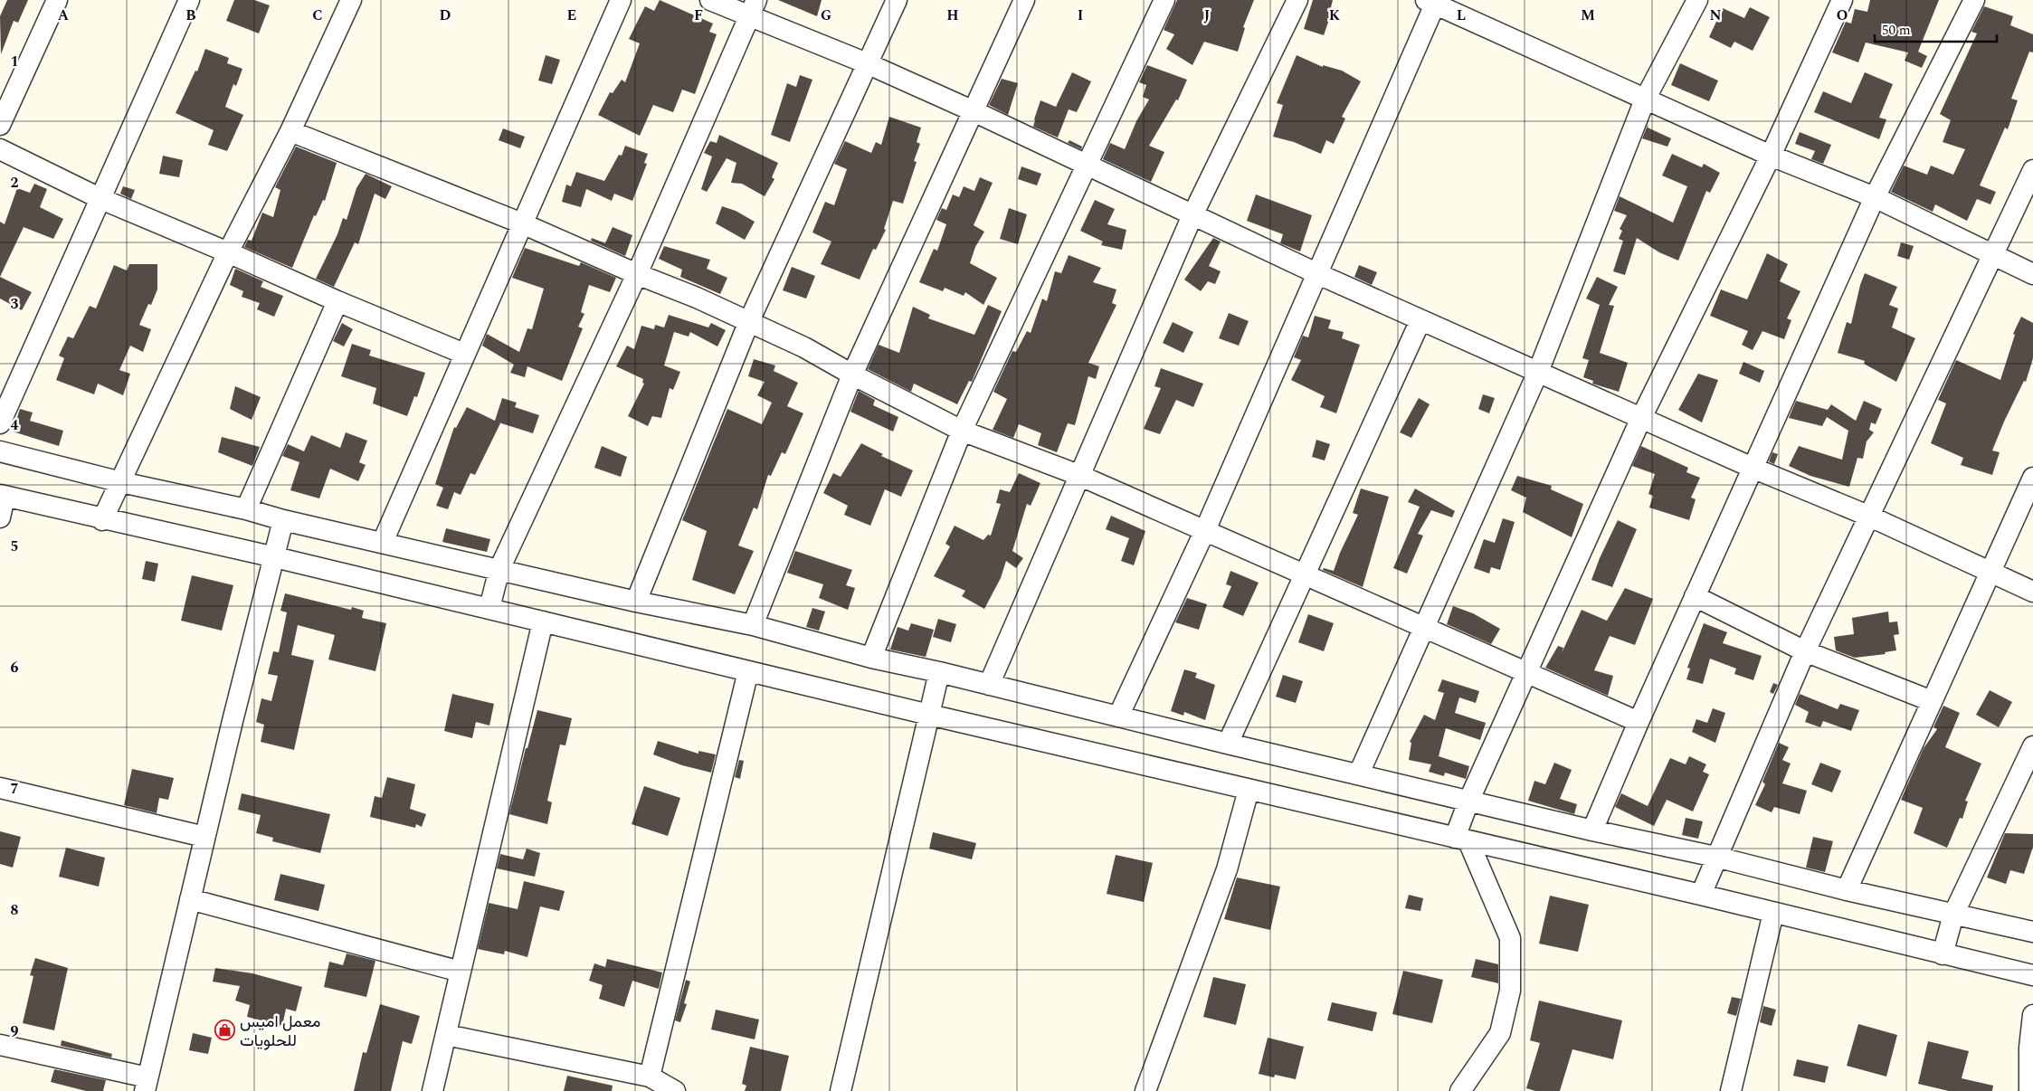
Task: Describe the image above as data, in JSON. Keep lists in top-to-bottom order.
{
  "places": {
    "shop": ["معمل اميس للحلويات"]
  },
  "scale_bar": "50 m",
  "grid": {
    "columns": [
      "A",
      "B",
      "C",
      "D",
      "E",
      "F",
      "G",
      "H",
      "I",
      "J",
      "K",
      "L",
      "M",
      "N",
      "O"
    ],
    "rows": [
      "1",
      "2",
      "3",
      "4",
      "5",
      "6",
      "7",
      "8",
      "9"
    ]
  }
}
